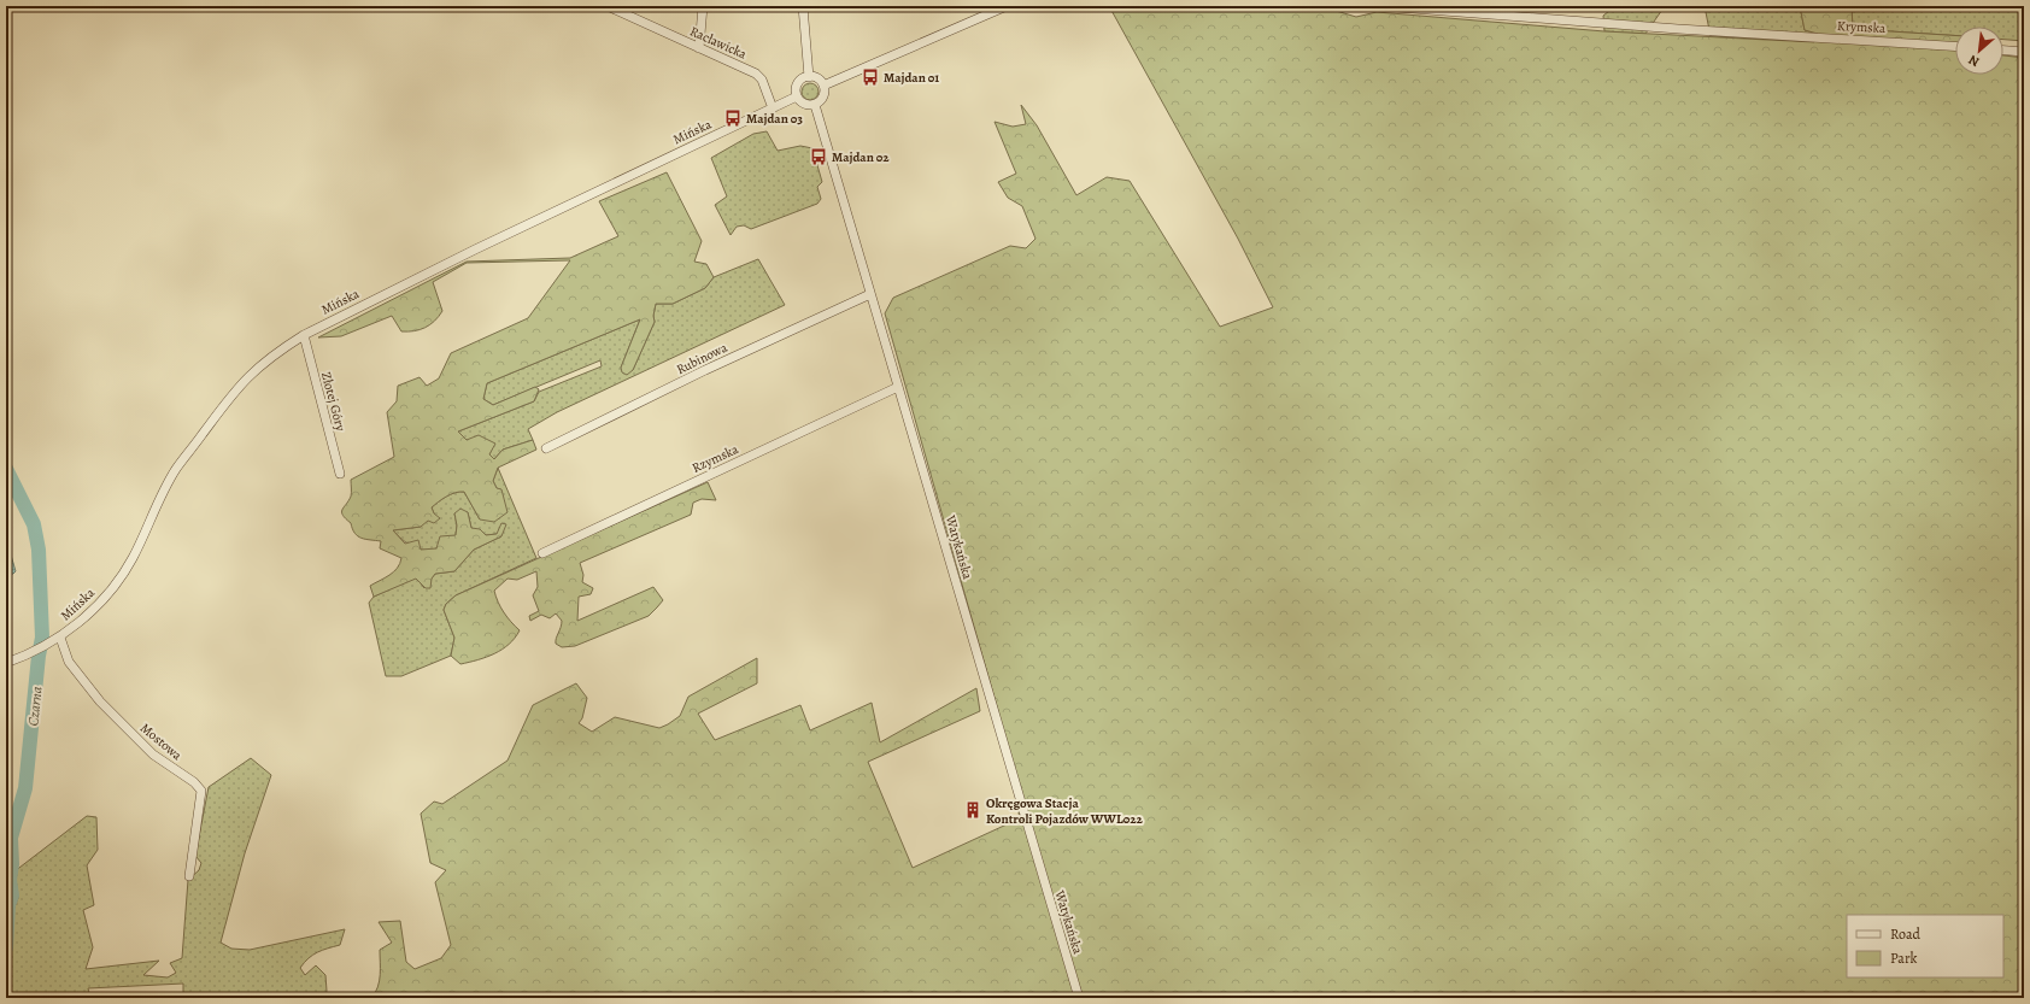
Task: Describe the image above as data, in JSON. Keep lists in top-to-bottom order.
{
  "streets": {
    "street": [
      "Krymska",
      "Racławicka",
      "Mińska",
      "Rubinowa",
      "Złotej Góry",
      "Rzymska",
      "Watykańska",
      "Mostowa"
    ]
  },
  "crossings": [
    ["Racławicka", "Mińska"],
    ["Mińska", "Złotej Góry"],
    ["Mińska", "Watykańska"],
    ["Mińska", "Mostowa"],
    ["Rubinowa", "Watykańska"],
    ["Rzymska", "Watykańska"]
  ],
  "water": ["Czarna"],
  "places": {
    "bus stop": ["Majdan 01", "Majdan 03", "Majdan 02"],
    "building": ["Okręgowa Stacja Kontroli Pojazdów WWL022"]
  },
  "legend": ["Road", "Park"],
  "north": "bottom left"
}
